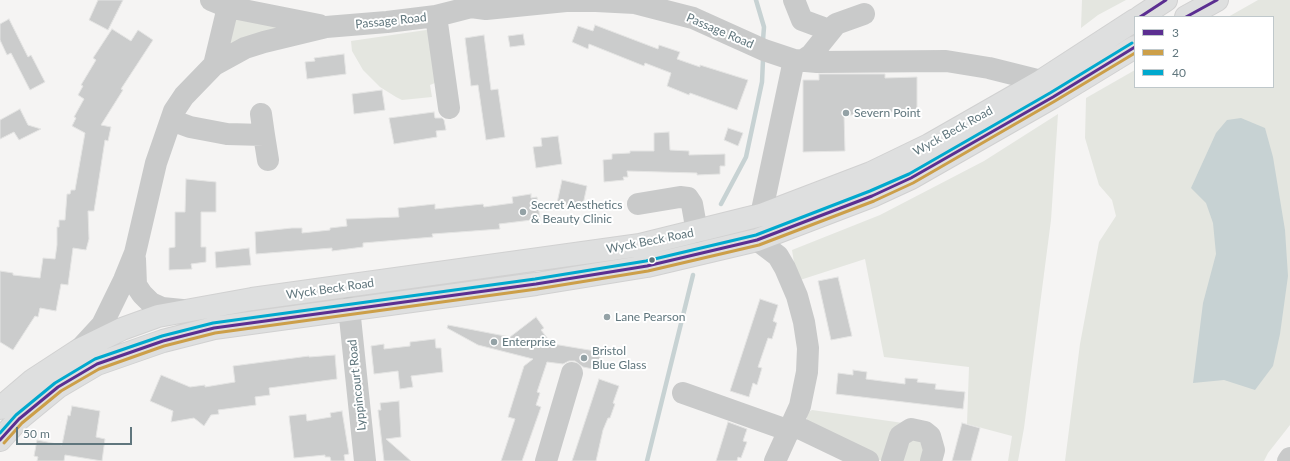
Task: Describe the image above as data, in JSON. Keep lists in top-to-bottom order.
{
  "streets": {
    "main road": ["Passage Road", "Wyck Beck Road"],
    "street": ["Lyppincourt Road"]
  },
  "crossings": [
    ["Passage Road", "Wyck Beck Road"],
    ["Wyck Beck Road", "Lyppincourt Road"]
  ],
  "places": [
    "Severn Point",
    "Secret Aesthetics & Beauty Clinic",
    "Lane Pearson",
    "Enterprise",
    "Bristol Blue Glass"
  ],
  "lines": ["transit line 3", "transit line 40", "transit line 2"],
  "legend": ["3", "2", "40"],
  "scale_bar": "50 m"
}
